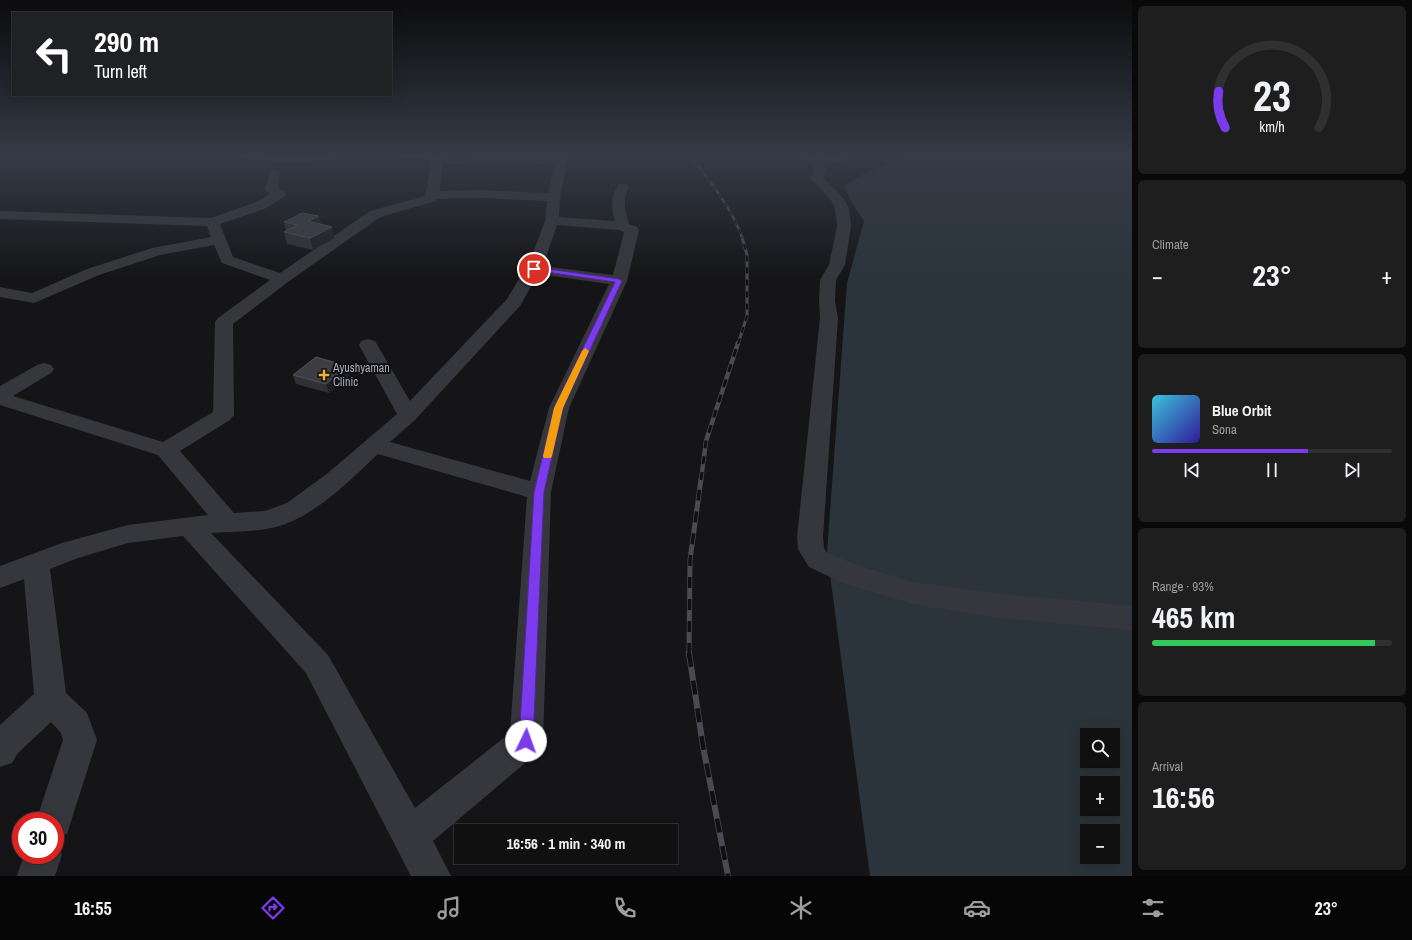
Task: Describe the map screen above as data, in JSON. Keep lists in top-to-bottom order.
{
  "places": {
    "health": ["Ayushyaman Clinic"]
  },
  "page": {
    "turn": ["290 m", "Turn left"],
    "tile": [
      "Climate",
      ["Range · 93%", "465 km"],
      ["Arrival", "16:56"]
    ],
    "heat": ["−", "23°", "+"],
    "song": ["Blue Orbit", "Sona"],
    "map_buttons": ["+", "−"],
    "limit": "30",
    "trip": "16:56 · 1 min · 340 m",
    "tabs": ["16:55", "23°"],
    "gauge": ["23", "km/h"]
  }
}
